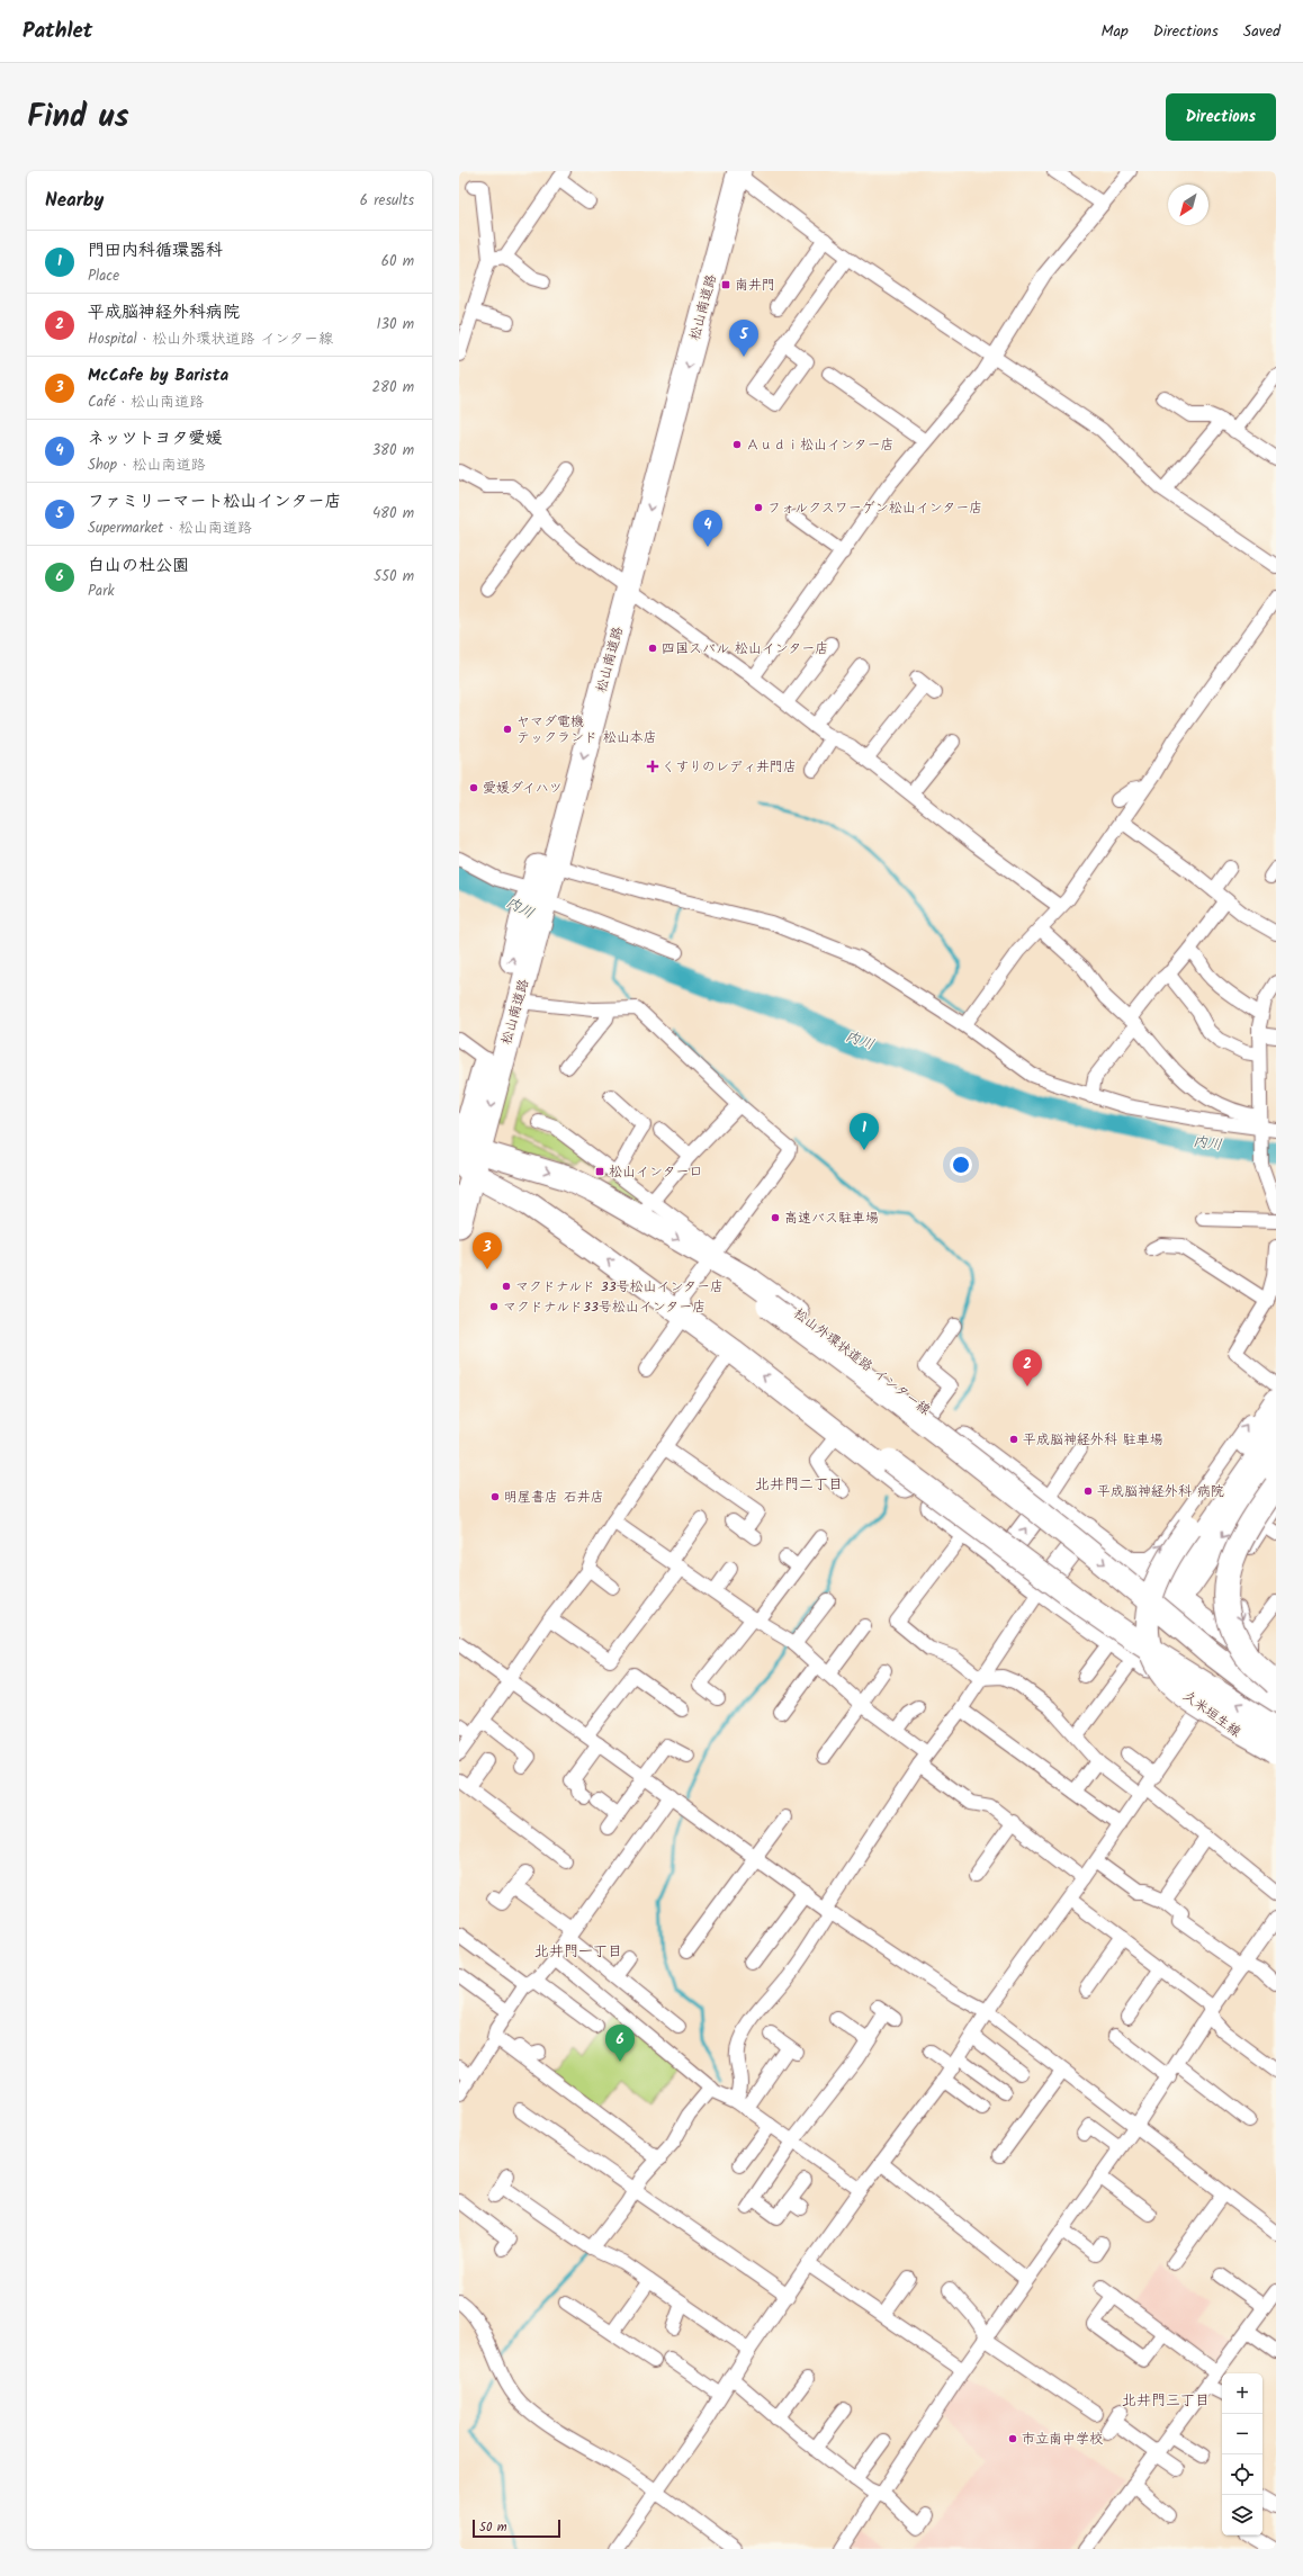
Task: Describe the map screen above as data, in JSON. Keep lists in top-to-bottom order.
{
  "streets": {
    "highway": ["松山南道路", "松山外環状道路 インター線"],
    "main road": ["久米垣生線"]
  },
  "crossings": [
    ["松山南道路", "松山外環状道路 インター線"]
  ],
  "districts": ["北井門二丁目", "北井門一丁目", "北井門三丁目"],
  "water": ["内川"],
  "places": {
    "transit": ["南井門", "松山インター口"],
    "other": [
      "Ａｕｄｉ松山インター店",
      "フォルクスワーゲン松山インター店",
      "四国スバル 松山インター店",
      "ヤマダ電機 テックランド 松山本店",
      "愛媛ダイハツ",
      "高速バス駐車場",
      "マクドナルド 33号松山インター店",
      "マクドナルド33号松山インター店",
      "平成脳神経外科 駐車場",
      "平成脳神経外科 病院",
      "明屋書店 石井店",
      "市立南中学校"
    ],
    "health": ["くすりのレディ井門店"]
  },
  "scale_bar": "50 m",
  "north": "bottom left",
  "page": {
    "header": "Pathlet",
    "nav": ["Map", "Directions", "Saved"],
    "title": "Find us",
    "buttons": "Directions",
    "heading": ["Nearby", "6 results"],
    "list": [
      {
        "mark": "1",
        "name": "門田内科循環器科",
        "note": "Place",
        "value": "60 m"
      },
      {
        "mark": "2",
        "name": "平成脳神経外科病院",
        "note": "Hospital · 松山外環状道路 インター線",
        "value": "130 m"
      },
      {
        "mark": "3",
        "name": "McCafe by Barista",
        "note": "Café · 松山南道路",
        "value": "280 m"
      },
      {
        "mark": "4",
        "name": "ネッツトヨタ愛媛",
        "note": "Shop · 松山南道路",
        "value": "380 m"
      },
      {
        "mark": "5",
        "name": "ファミリーマート松山インター店",
        "note": "Supermarket · 松山南道路",
        "value": "480 m"
      },
      {
        "mark": "6",
        "name": "白山の杜公園",
        "note": "Park",
        "value": "550 m"
      }
    ],
    "pins": [
      "5",
      "4",
      "1",
      "3",
      "2",
      "6"
    ],
    "map_buttons": ["+", "−"],
    "scale": "50 m"
  }
}
